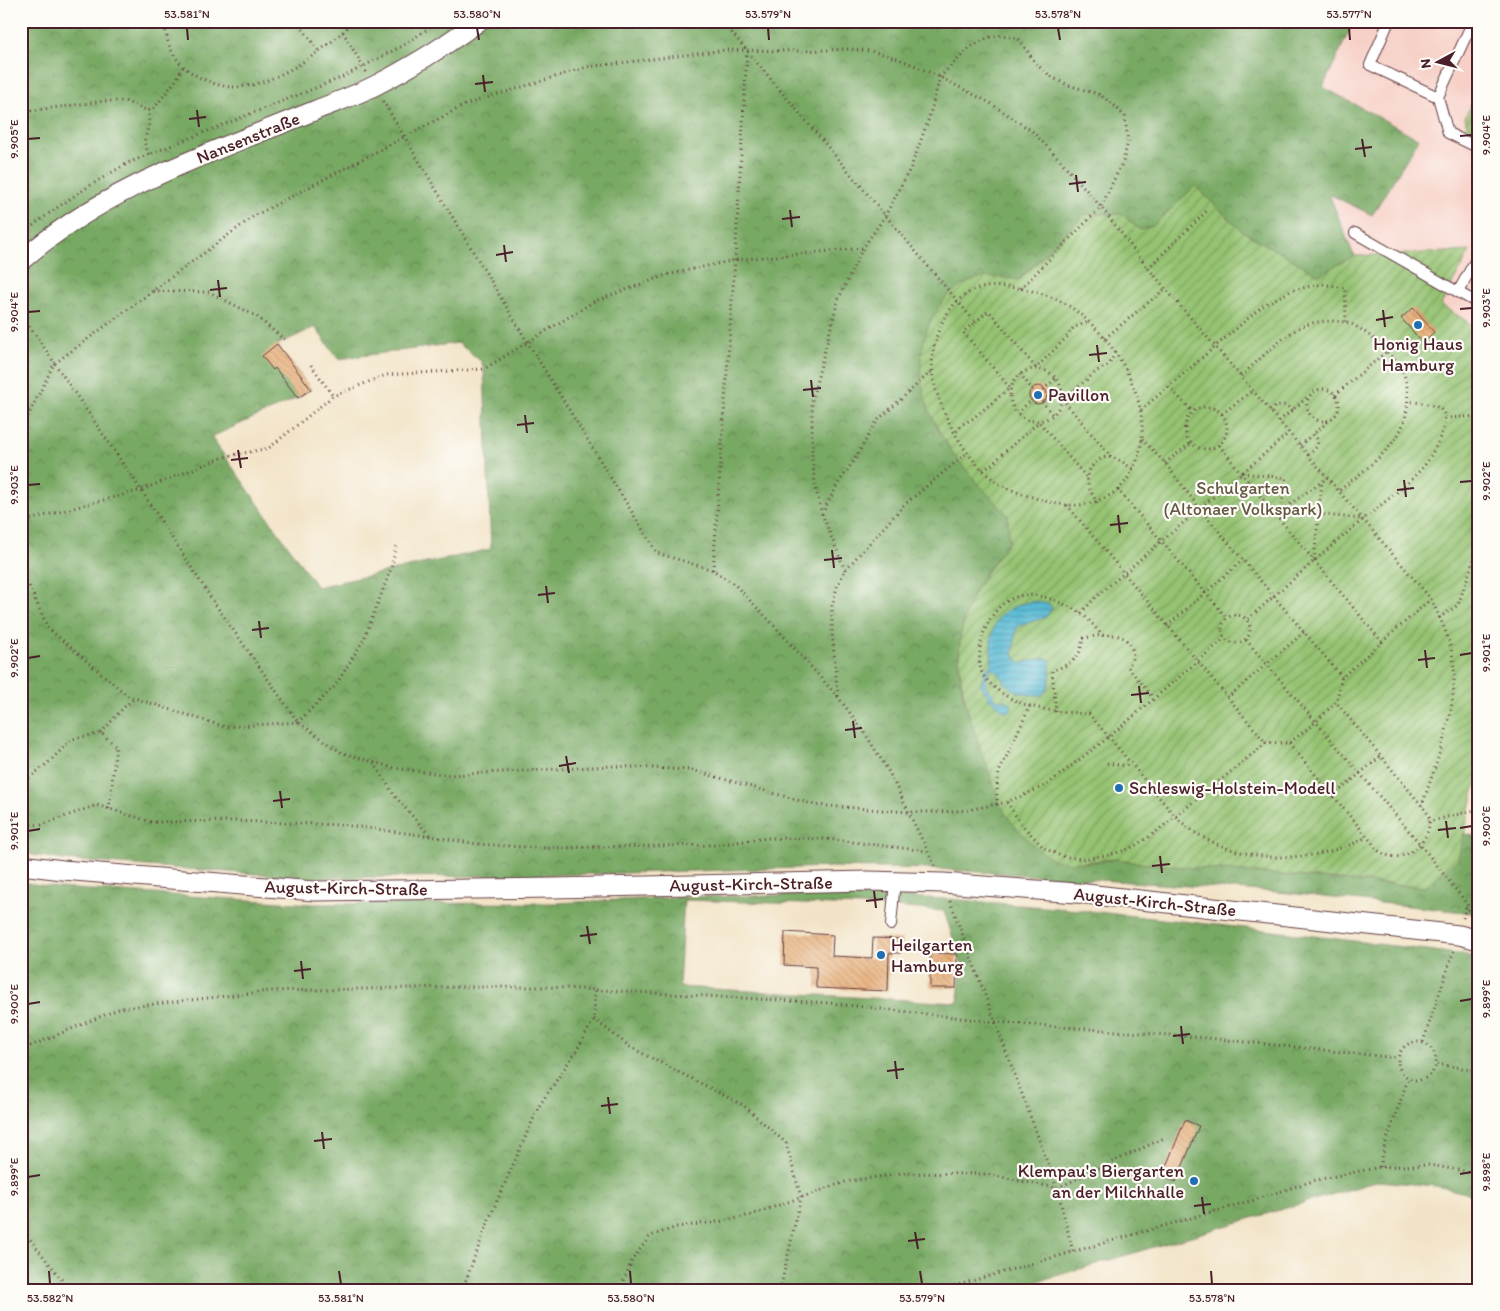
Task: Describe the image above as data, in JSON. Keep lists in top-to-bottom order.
{
  "streets": {
    "street": ["Nansenstraße", "August-Kirch-Straße"]
  },
  "parks": ["Schulgarten (Altonaer Volkspark)"],
  "places": [
    "Honig Haus Hamburg",
    "Pavillon",
    "Schleswig-Holstein-Modell",
    "Heilgarten Hamburg",
    "Klempau's Biergarten an der Milchhalle"
  ],
  "north": "left",
  "coordinates": [
    "53.581°N",
    "53.580°N",
    "53.579°N",
    "53.578°N",
    "53.577°N",
    "9.904°E",
    "9.905°E",
    "9.903°E",
    "9.902°E",
    "9.901°E",
    "9.900°E",
    "9.899°E",
    "9.898°E",
    "53.582°N"
  ]
}
